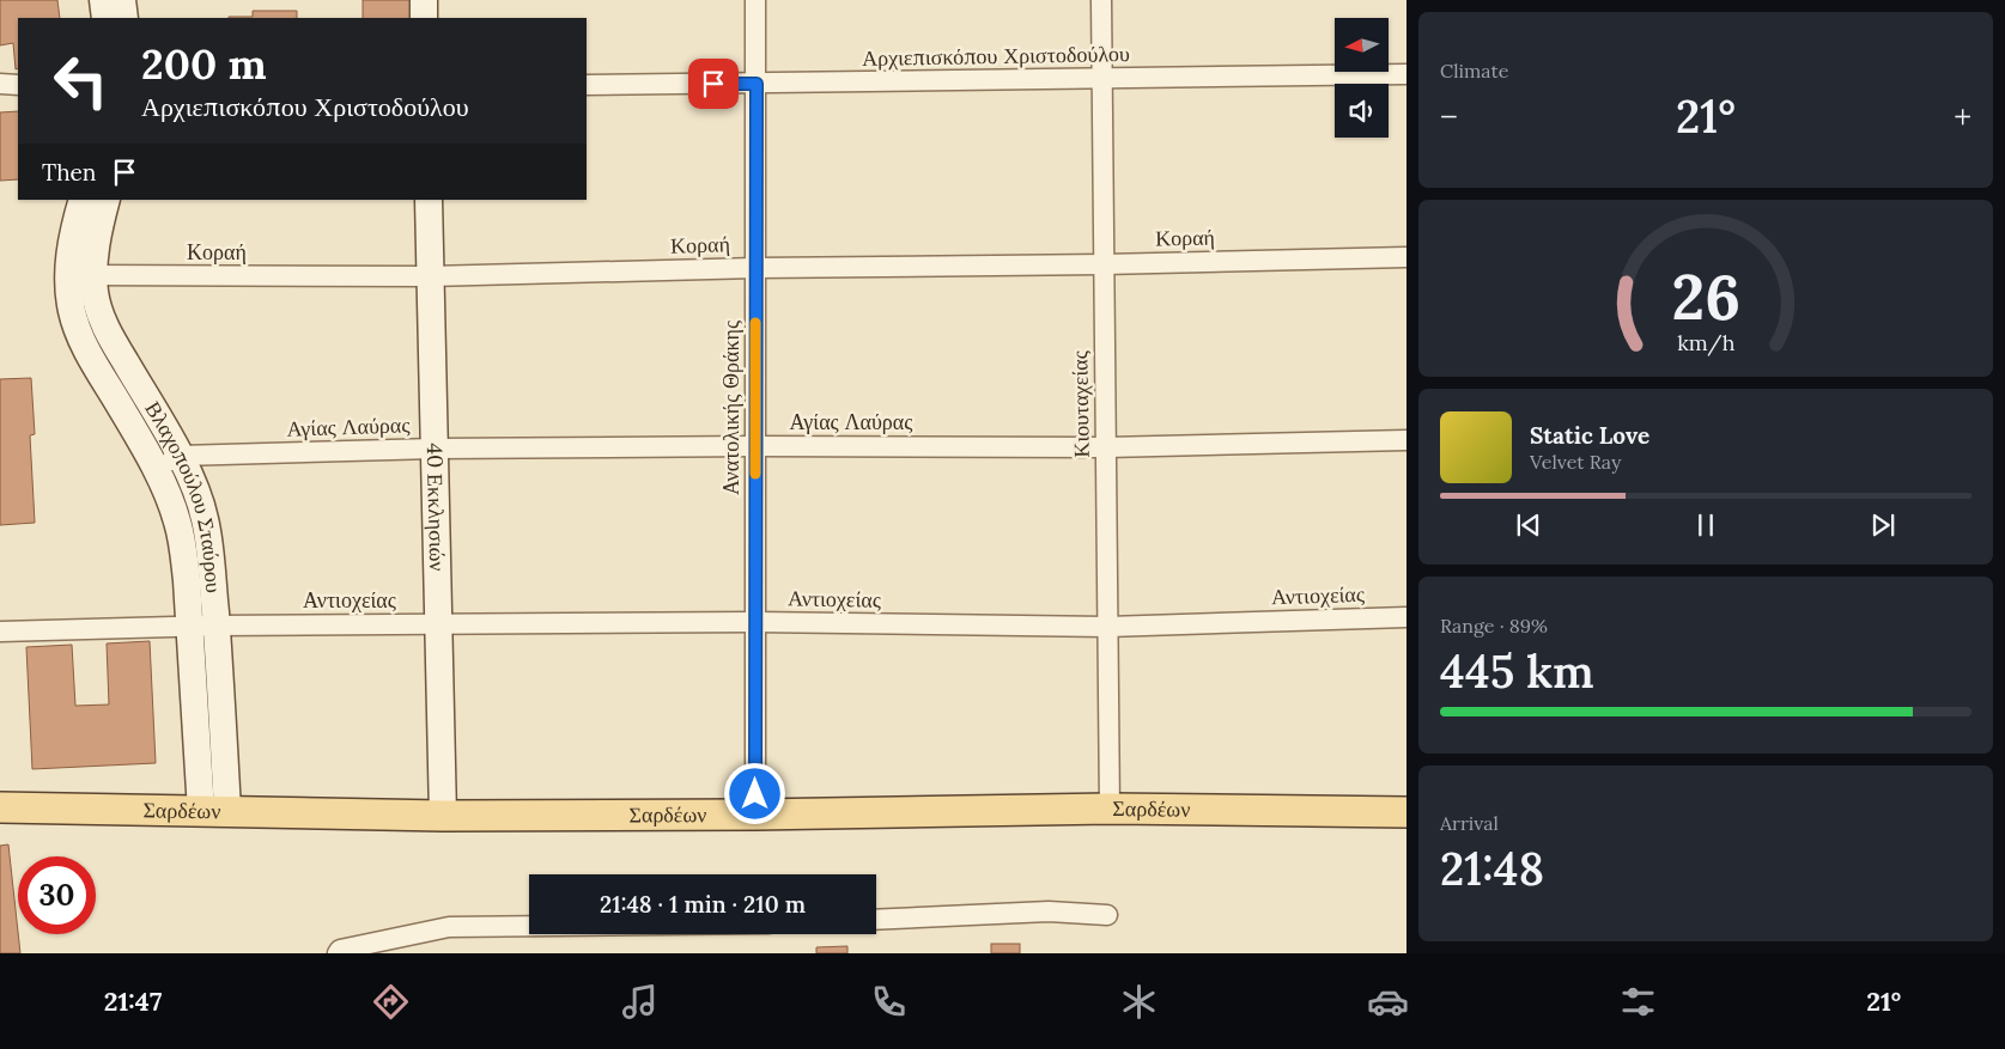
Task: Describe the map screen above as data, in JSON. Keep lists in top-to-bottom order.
{
  "streets": {
    "main road": ["Σαρδέων"],
    "street": [
      "Αρχιεπισκόπου Χριστοδούλου",
      "Κοραή",
      "Κιουταχείας",
      "Ανατολικής Θράκης",
      "Αγίας Λαύρας",
      "Βλαχοπούλου Σταύρου",
      "40 Εκκλησιών",
      "Αντιοχείας"
    ]
  },
  "crossings": [
    ["Αρχιεπισκόπου Χριστοδούλου", "Κιουταχείας"],
    ["Αρχιεπισκόπου Χριστοδούλου", "Ανατολικής Θράκης"],
    ["Κοραή", "Κιουταχείας"],
    ["Κοραή", "Ανατολικής Θράκης"],
    ["Κοραή", "Βλαχοπούλου Σταύρου"],
    ["Κοραή", "40 Εκκλησιών"],
    ["Κιουταχείας", "Αγίας Λαύρας"],
    ["Κιουταχείας", "Αντιοχείας"],
    ["Κιουταχείας", "Σαρδέων"],
    ["Ανατολικής Θράκης", "Αγίας Λαύρας"],
    ["Ανατολικής Θράκης", "Αντιοχείας"],
    ["Ανατολικής Θράκης", "Σαρδέων"],
    ["Αγίας Λαύρας", "Βλαχοπούλου Σταύρου"],
    ["Αγίας Λαύρας", "40 Εκκλησιών"],
    ["Βλαχοπούλου Σταύρου", "Αντιοχείας"],
    ["Βλαχοπούλου Σταύρου", "Σαρδέων"],
    ["40 Εκκλησιών", "Αντιοχείας"],
    ["40 Εκκλησιών", "Σαρδέων"]
  ],
  "north": "left",
  "page": {
    "tile": [
      "Climate",
      ["Range · 89%", "445 km"],
      ["Arrival", "21:48"]
    ],
    "turn": ["200 m", "Αρχιεπισκόπου Χριστοδούλου"],
    "heat": ["−", "21°", "+"],
    "then": "Then",
    "song": ["Static Love", "Velvet Ray"],
    "limit": "30",
    "trip": "21:48 · 1 min · 210 m",
    "tabs": ["21:47", "21°"],
    "gauge": ["26", "km/h"]
  }
}
